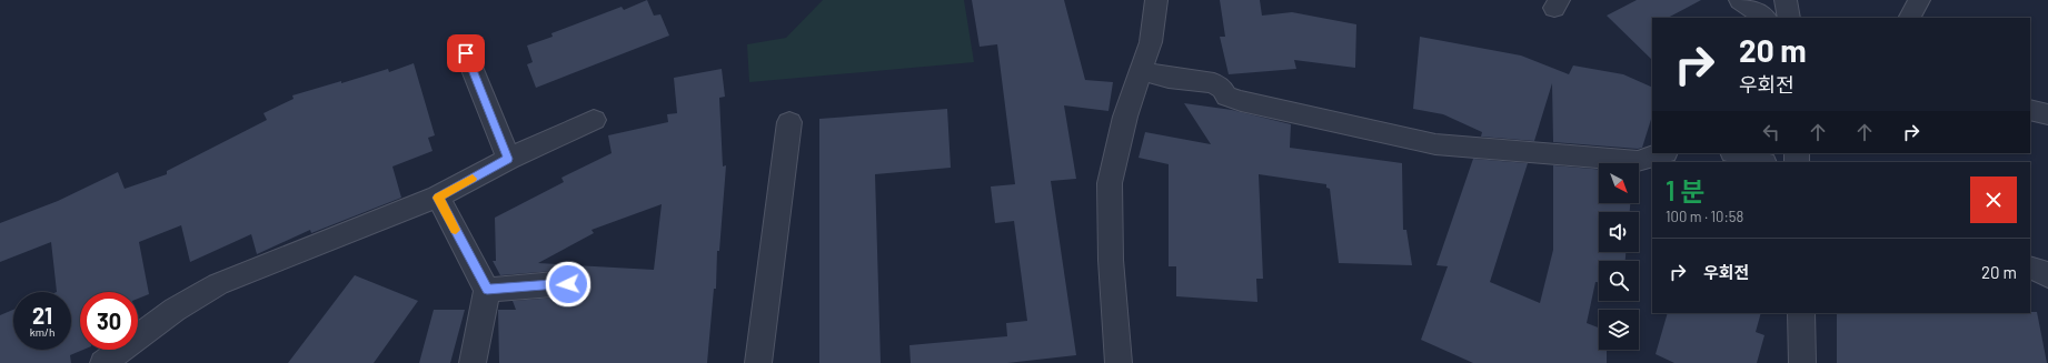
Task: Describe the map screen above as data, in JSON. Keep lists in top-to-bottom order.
{
  "north": "bottom right",
  "page": {
    "turn": ["20 m", "우회전"],
    "heading": ["1 분", "100 m · 10:58"],
    "list": [
      {
        "name": "우회전",
        "value": "20 m"
      }
    ],
    "speed": "21 km/h",
    "limit": "30"
  }
}
